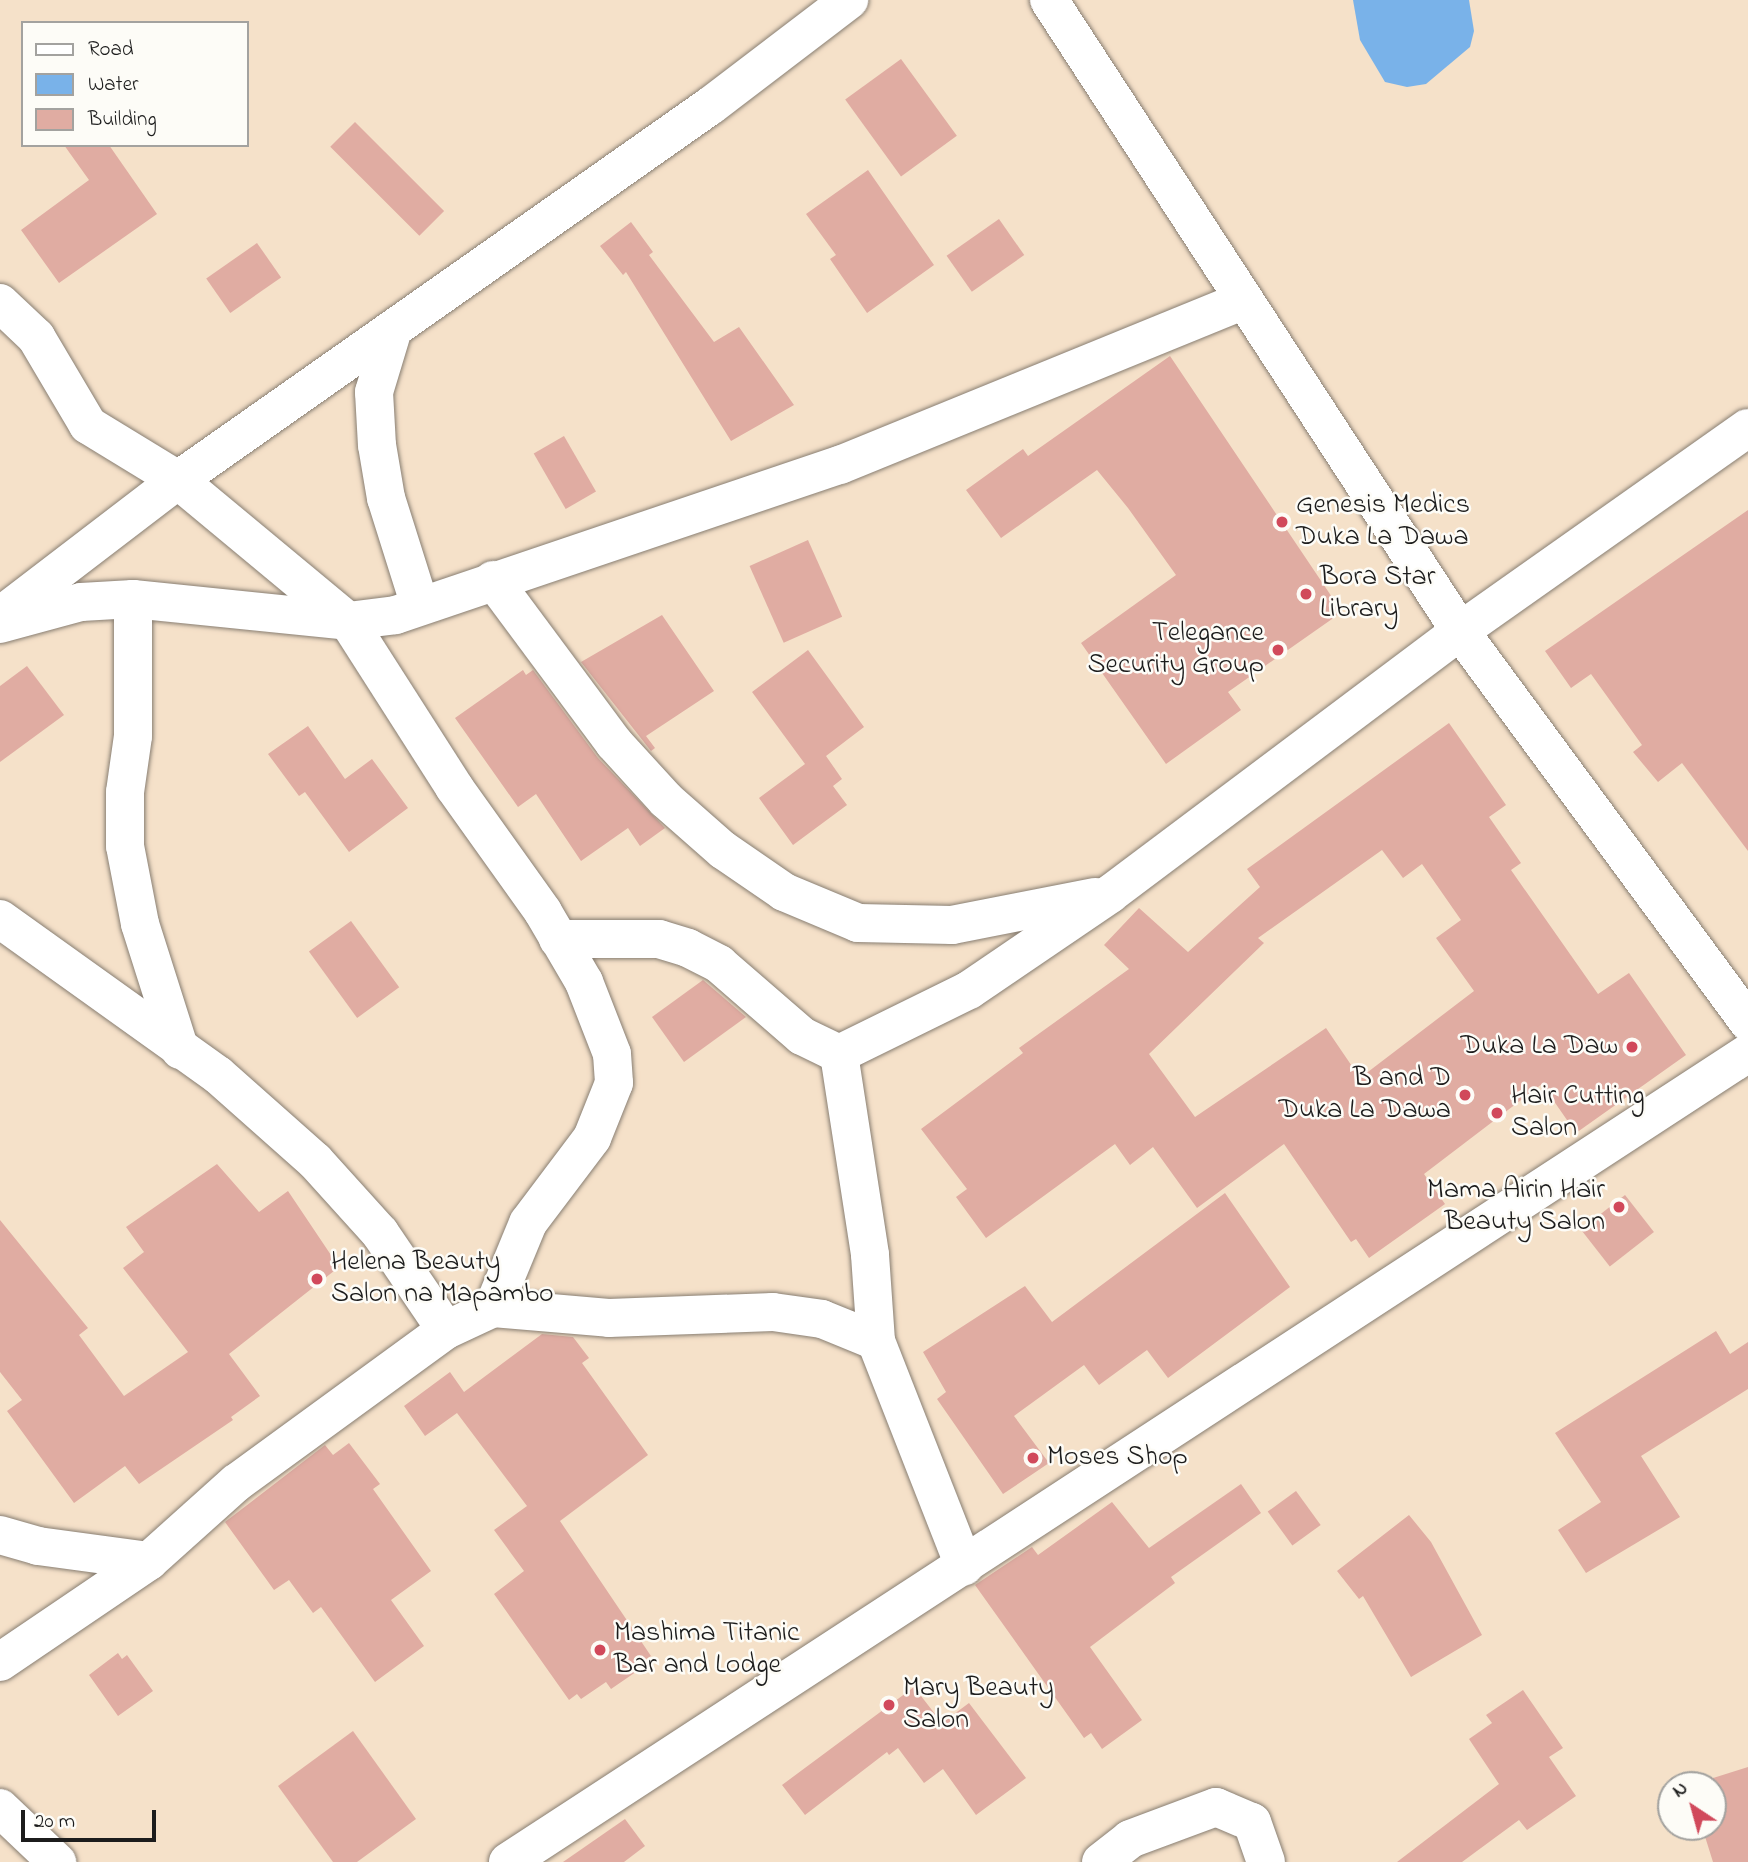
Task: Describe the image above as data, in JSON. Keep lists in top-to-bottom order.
{
  "places": [
    "Genesis Medics Duka La Dawa",
    "Bora Star Library",
    "Telegance Security Group",
    "Duka La Daw",
    "B and D Duka La Dawa",
    "Hair Cutting Salon",
    "Mama Airin Hair Beauty Salon",
    "Helena Beauty Salon na Mapambo",
    "Moses Shop",
    "Mashima Titanic Bar and Lodge",
    "Mary Beauty Salon"
  ],
  "legend": ["Road", "Water", "Building"],
  "scale_bar": "20 m",
  "north": "top left"
}
